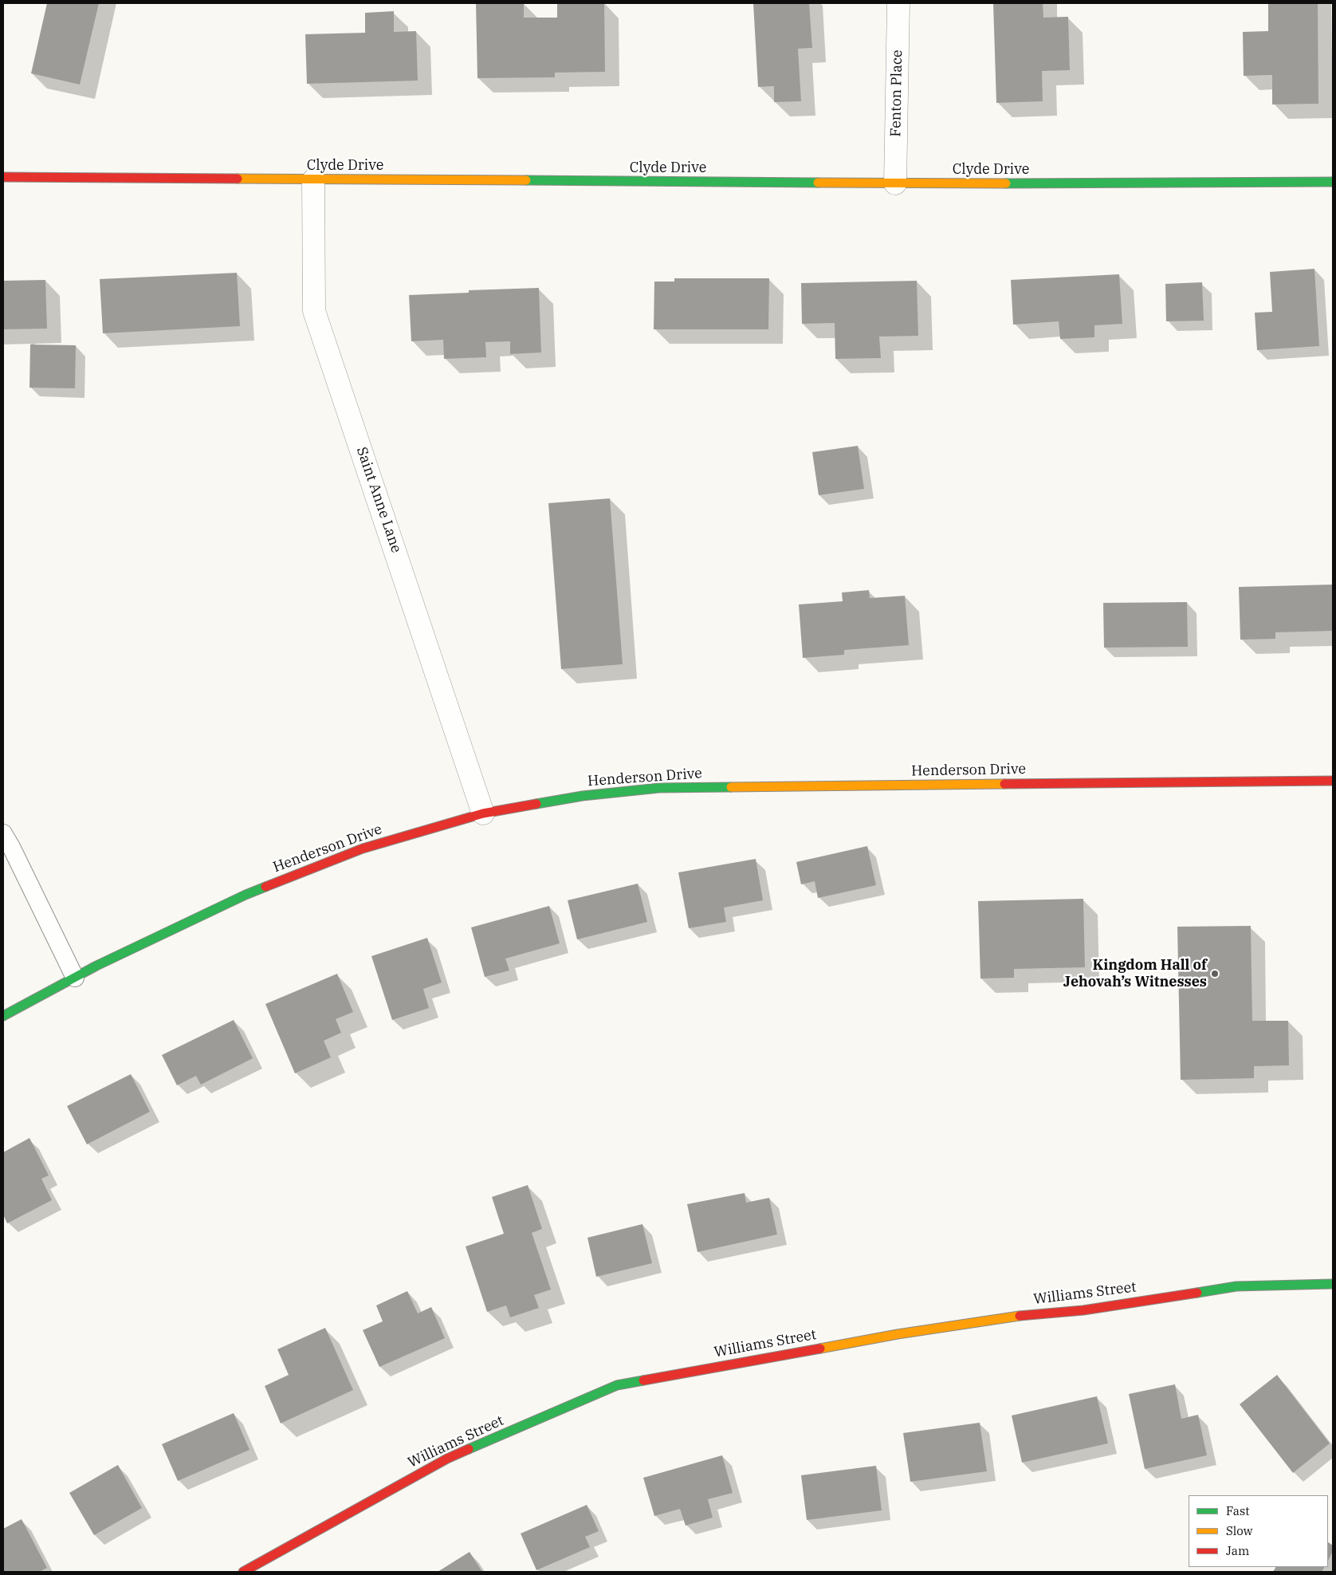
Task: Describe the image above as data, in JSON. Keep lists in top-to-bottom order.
{
  "streets": {
    "street": [
      "Fenton Place",
      "Clyde Drive",
      "Saint Anne Lane",
      "Henderson Drive",
      "Williams Street"
    ]
  },
  "crossings": [
    ["Fenton Place", "Clyde Drive"],
    ["Clyde Drive", "Saint Anne Lane"],
    ["Saint Anne Lane", "Henderson Drive"]
  ],
  "places": ["Kingdom Hall of Jehovah’s Witnesses"],
  "legend": ["Fast", "Slow", "Jam"]
}
